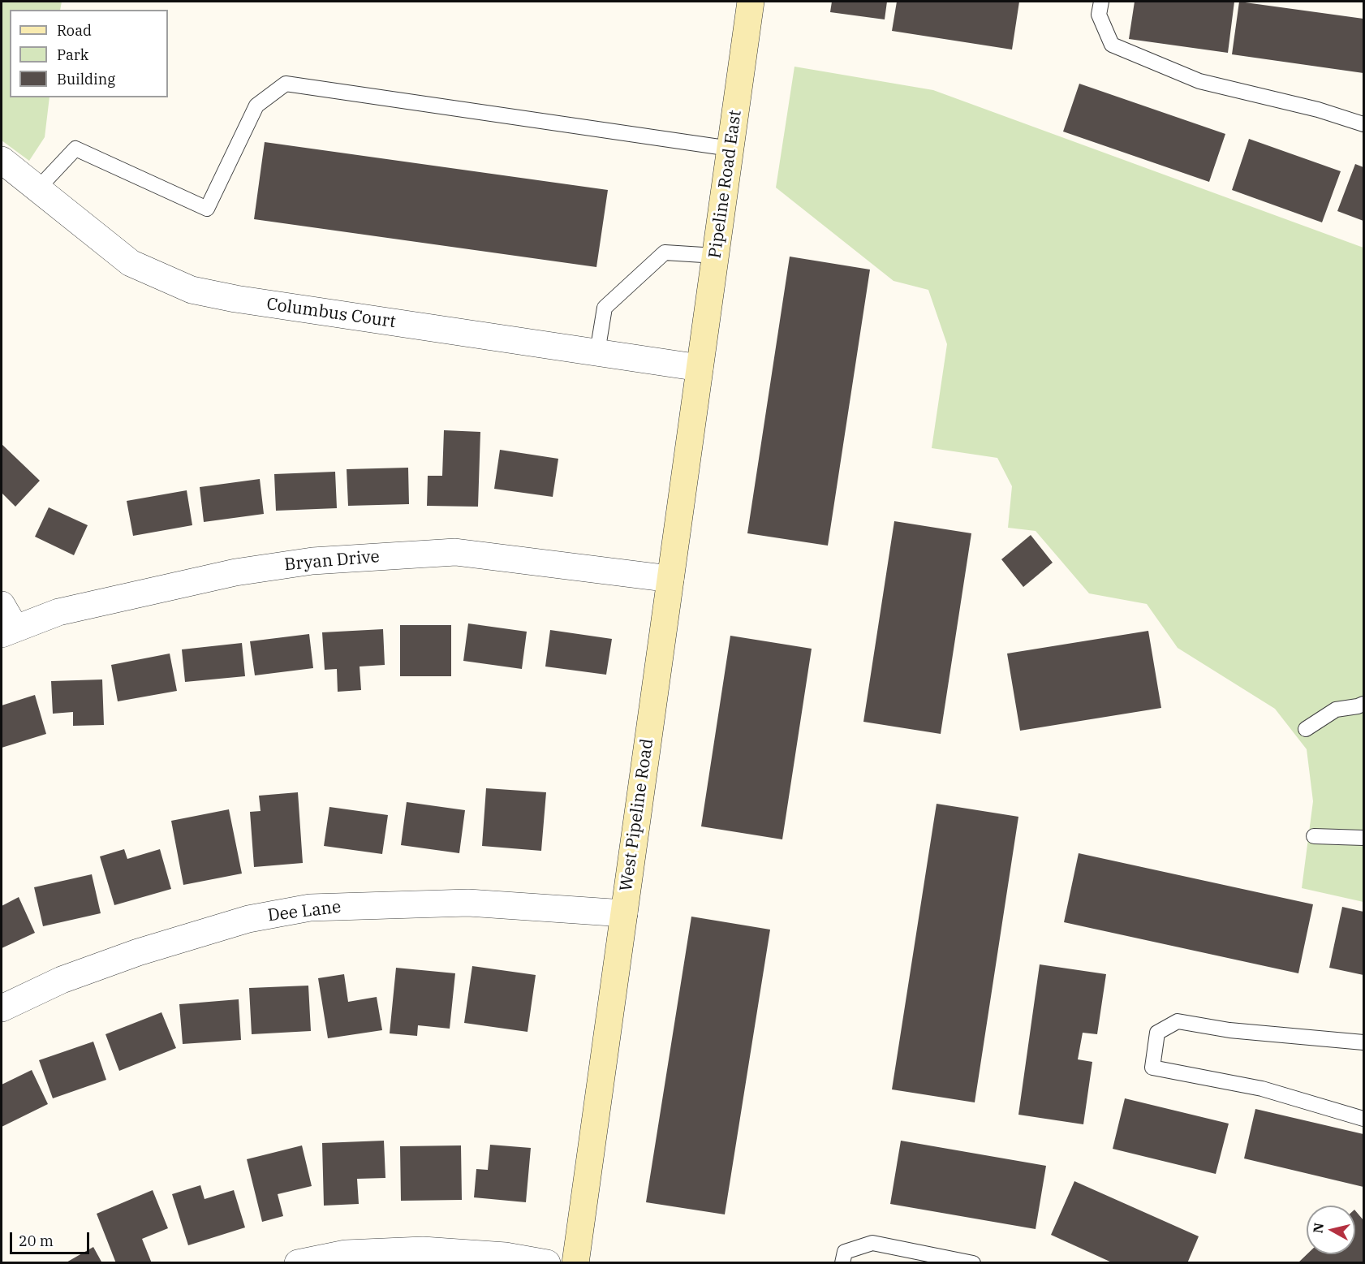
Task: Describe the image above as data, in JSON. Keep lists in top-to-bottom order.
{
  "streets": {
    "main road": ["Pipeline Road East", "West Pipeline Road"],
    "street": ["Columbus Court", "Bryan Drive", "Dee Lane"]
  },
  "crossings": [
    ["Pipeline Road East", "Columbus Court"],
    ["Pipeline Road East", "West Pipeline Road"],
    ["Columbus Court", "West Pipeline Road"],
    ["Bryan Drive", "West Pipeline Road"],
    ["West Pipeline Road", "Dee Lane"]
  ],
  "legend": ["Road", "Park", "Building"],
  "scale_bar": "20 m",
  "north": "left"
}
